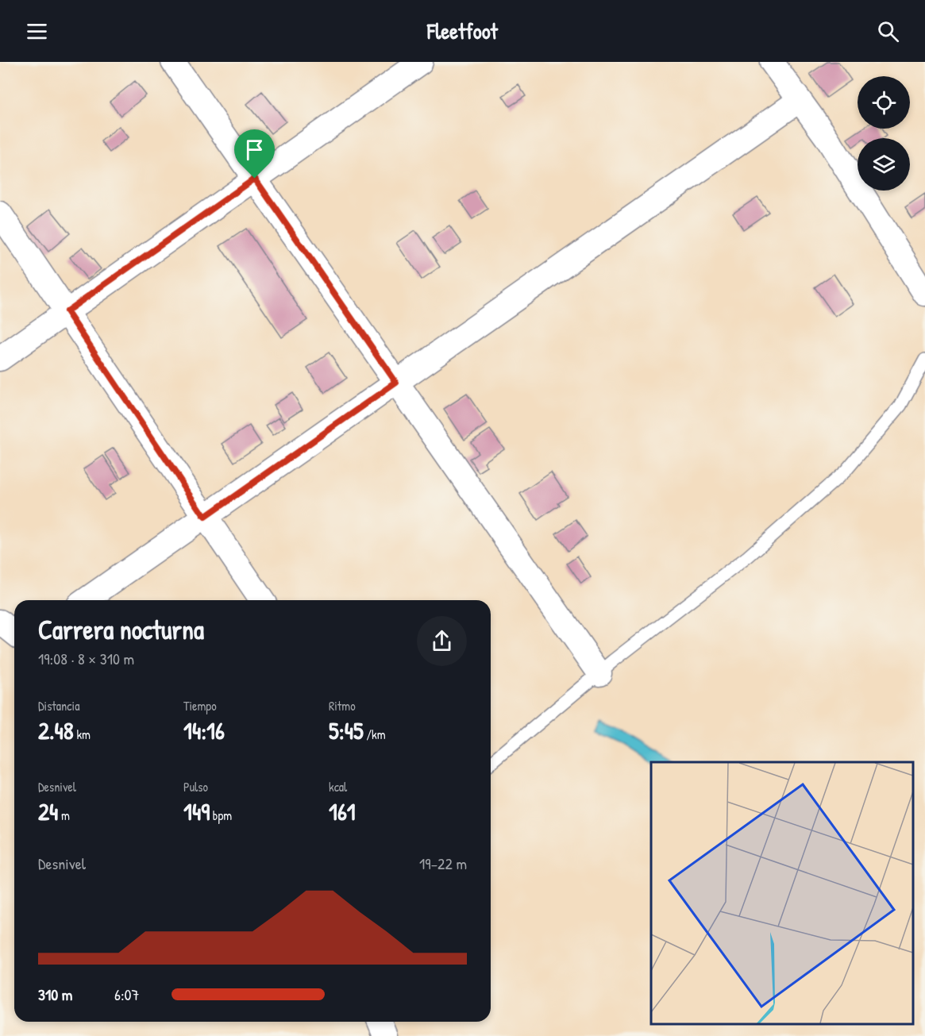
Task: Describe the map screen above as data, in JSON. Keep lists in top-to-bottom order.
{
  "page": {
    "header": "Fleetfoot",
    "heading": ["Carrera nocturna", "19:08 · 8 × 310 m"],
    "stats": [
      ["Distancia", "2.48 km"],
      ["Tiempo", "14:16"],
      ["Ritmo", "5:45 /km"],
      ["Desnivel", "24 m"],
      ["Pulso", "149 bpm"],
      ["kcal", "161"]
    ],
    "chart": ["Desnivel", "19–22 m"],
    "list": [
      {
        "name": "310 m",
        "note": "6:07"
      }
    ]
  }
}
